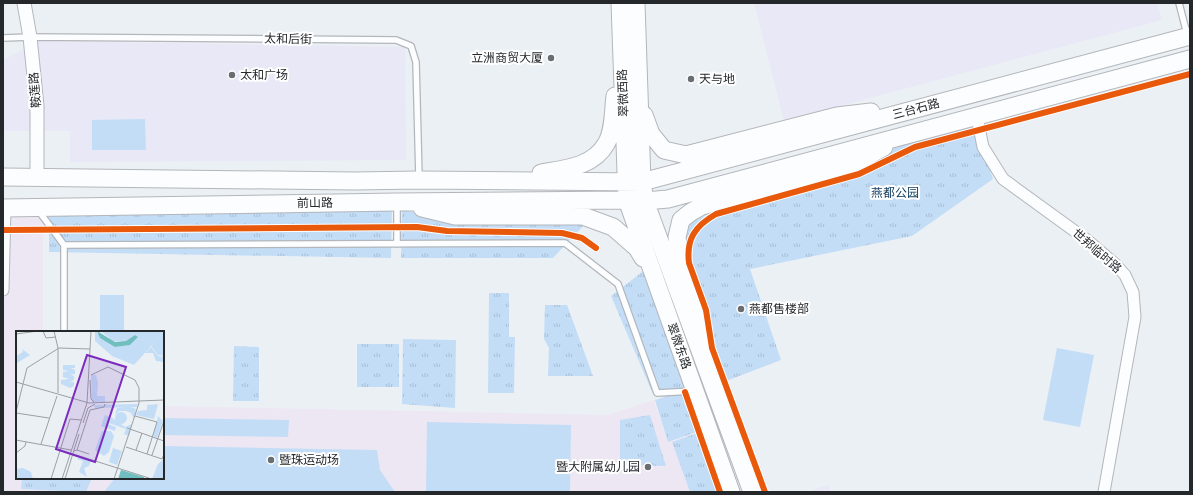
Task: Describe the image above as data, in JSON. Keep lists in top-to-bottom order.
{
  "streets": {
    "main road": [
      "翠微西路",
      "三台石路",
      "前山路",
      "翠微东路"
    ],
    "street": ["鞍莲路", "世邦临时路"],
    "lane": ["太和后街"]
  },
  "crossings": [
    ["太和后街", "鞍莲路"],
    ["太和后街", "前山路"],
    ["鞍莲路", "前山路"],
    ["翠微西路", "三台石路"],
    ["翠微西路", "前山路"],
    ["翠微西路", "翠微东路"],
    ["三台石路", "前山路"],
    ["三台石路", "世邦临时路"],
    ["三台石路", "翠微东路"],
    ["前山路", "翠微东路"]
  ],
  "parks": ["燕都公园"],
  "places": [
    "立洲商贸大厦",
    "太和广场",
    "天与地",
    "燕都售楼部",
    "暨珠运动场",
    "暨大附属幼儿园"
  ]
}
